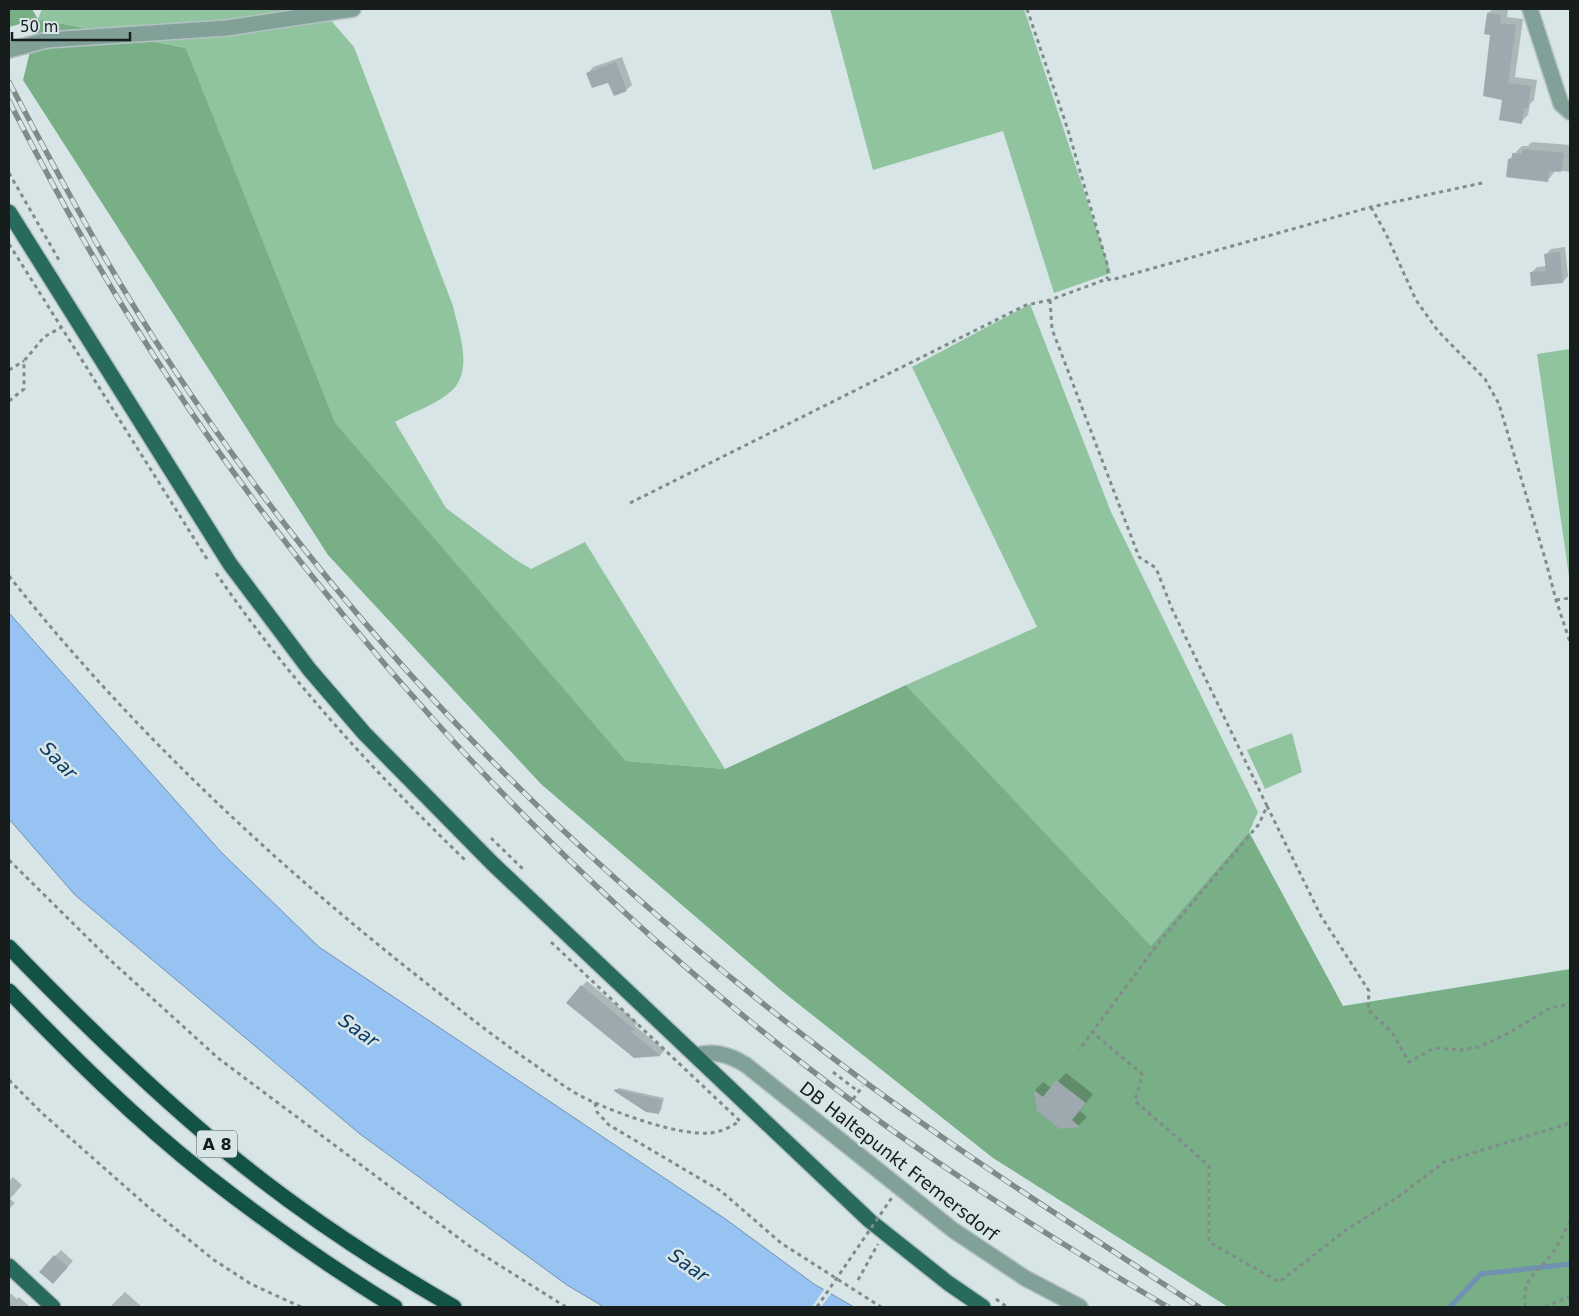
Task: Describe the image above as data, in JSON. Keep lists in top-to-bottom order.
{
  "streets": {
    "highway": ["A 8"],
    "street": ["DB Haltepunkt Fremersdorf"]
  },
  "water": ["Saar"],
  "scale_bar": "50 m"
}
